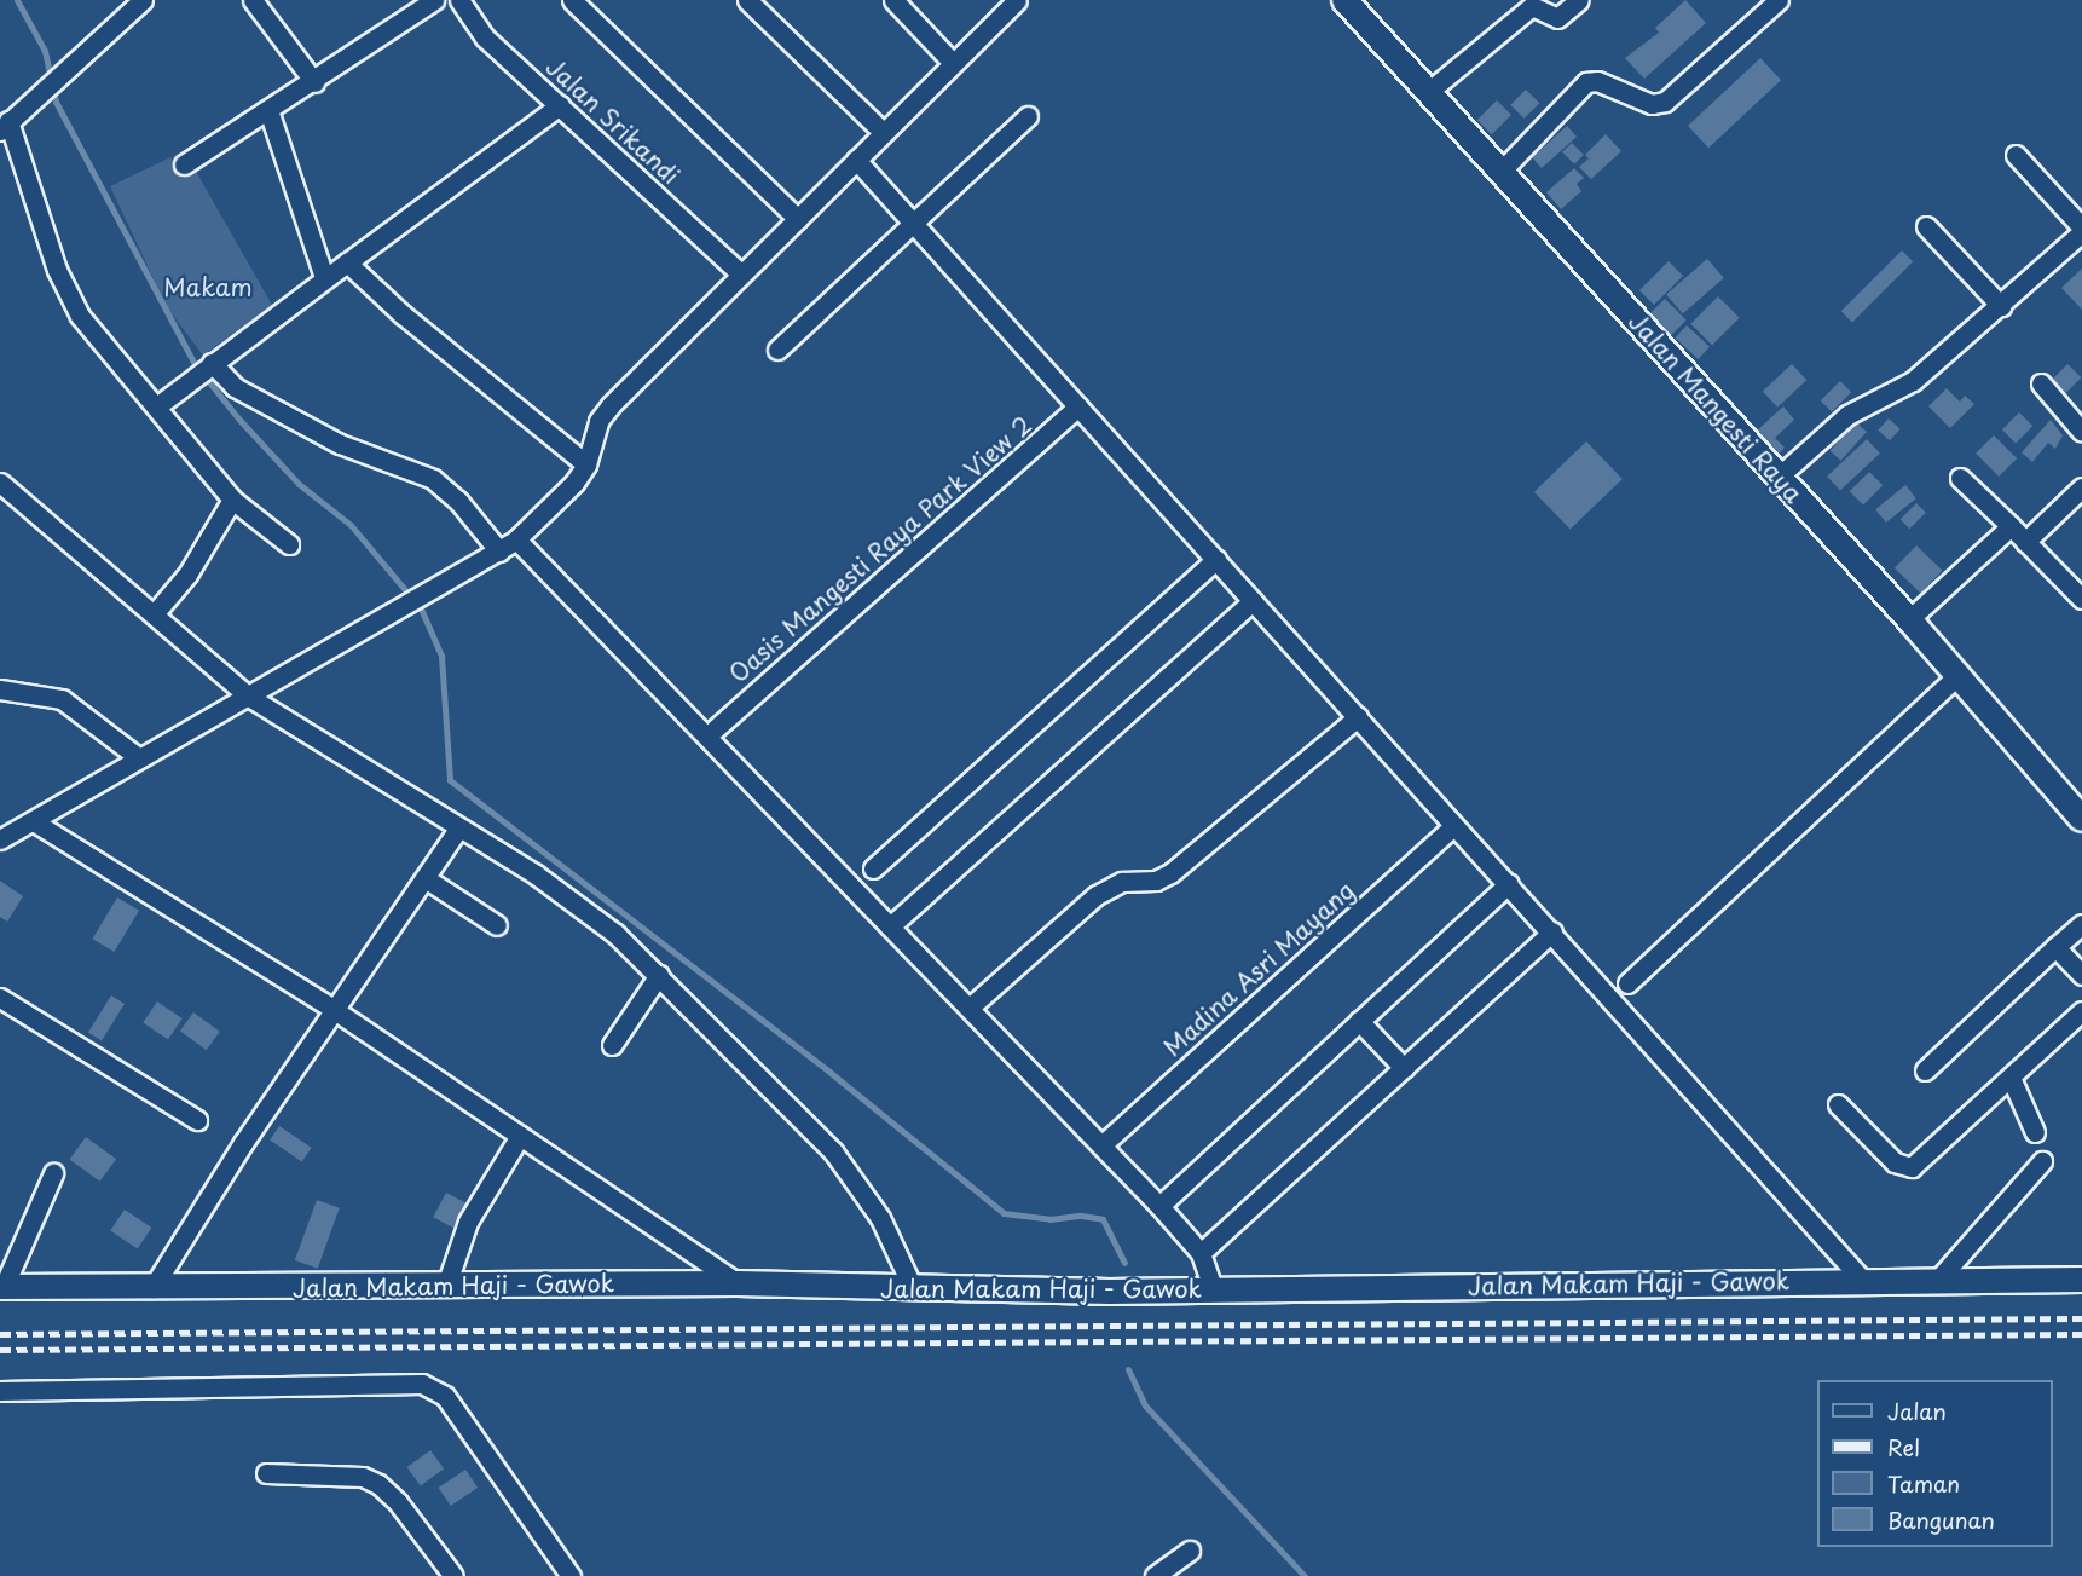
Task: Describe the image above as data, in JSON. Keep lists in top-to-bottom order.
{
  "streets": {
    "street": [
      "Jalan Srikandi",
      "Jalan Mangesti Raya",
      "Oasis Mangesti Raya Park View 2",
      "Madina Asri Mayang",
      "Jalan Makam Haji - Gawok"
    ]
  },
  "parks": ["Makam"],
  "legend": [
    "Jalan",
    "Rel",
    "Taman",
    "Bangunan"
  ]
}
